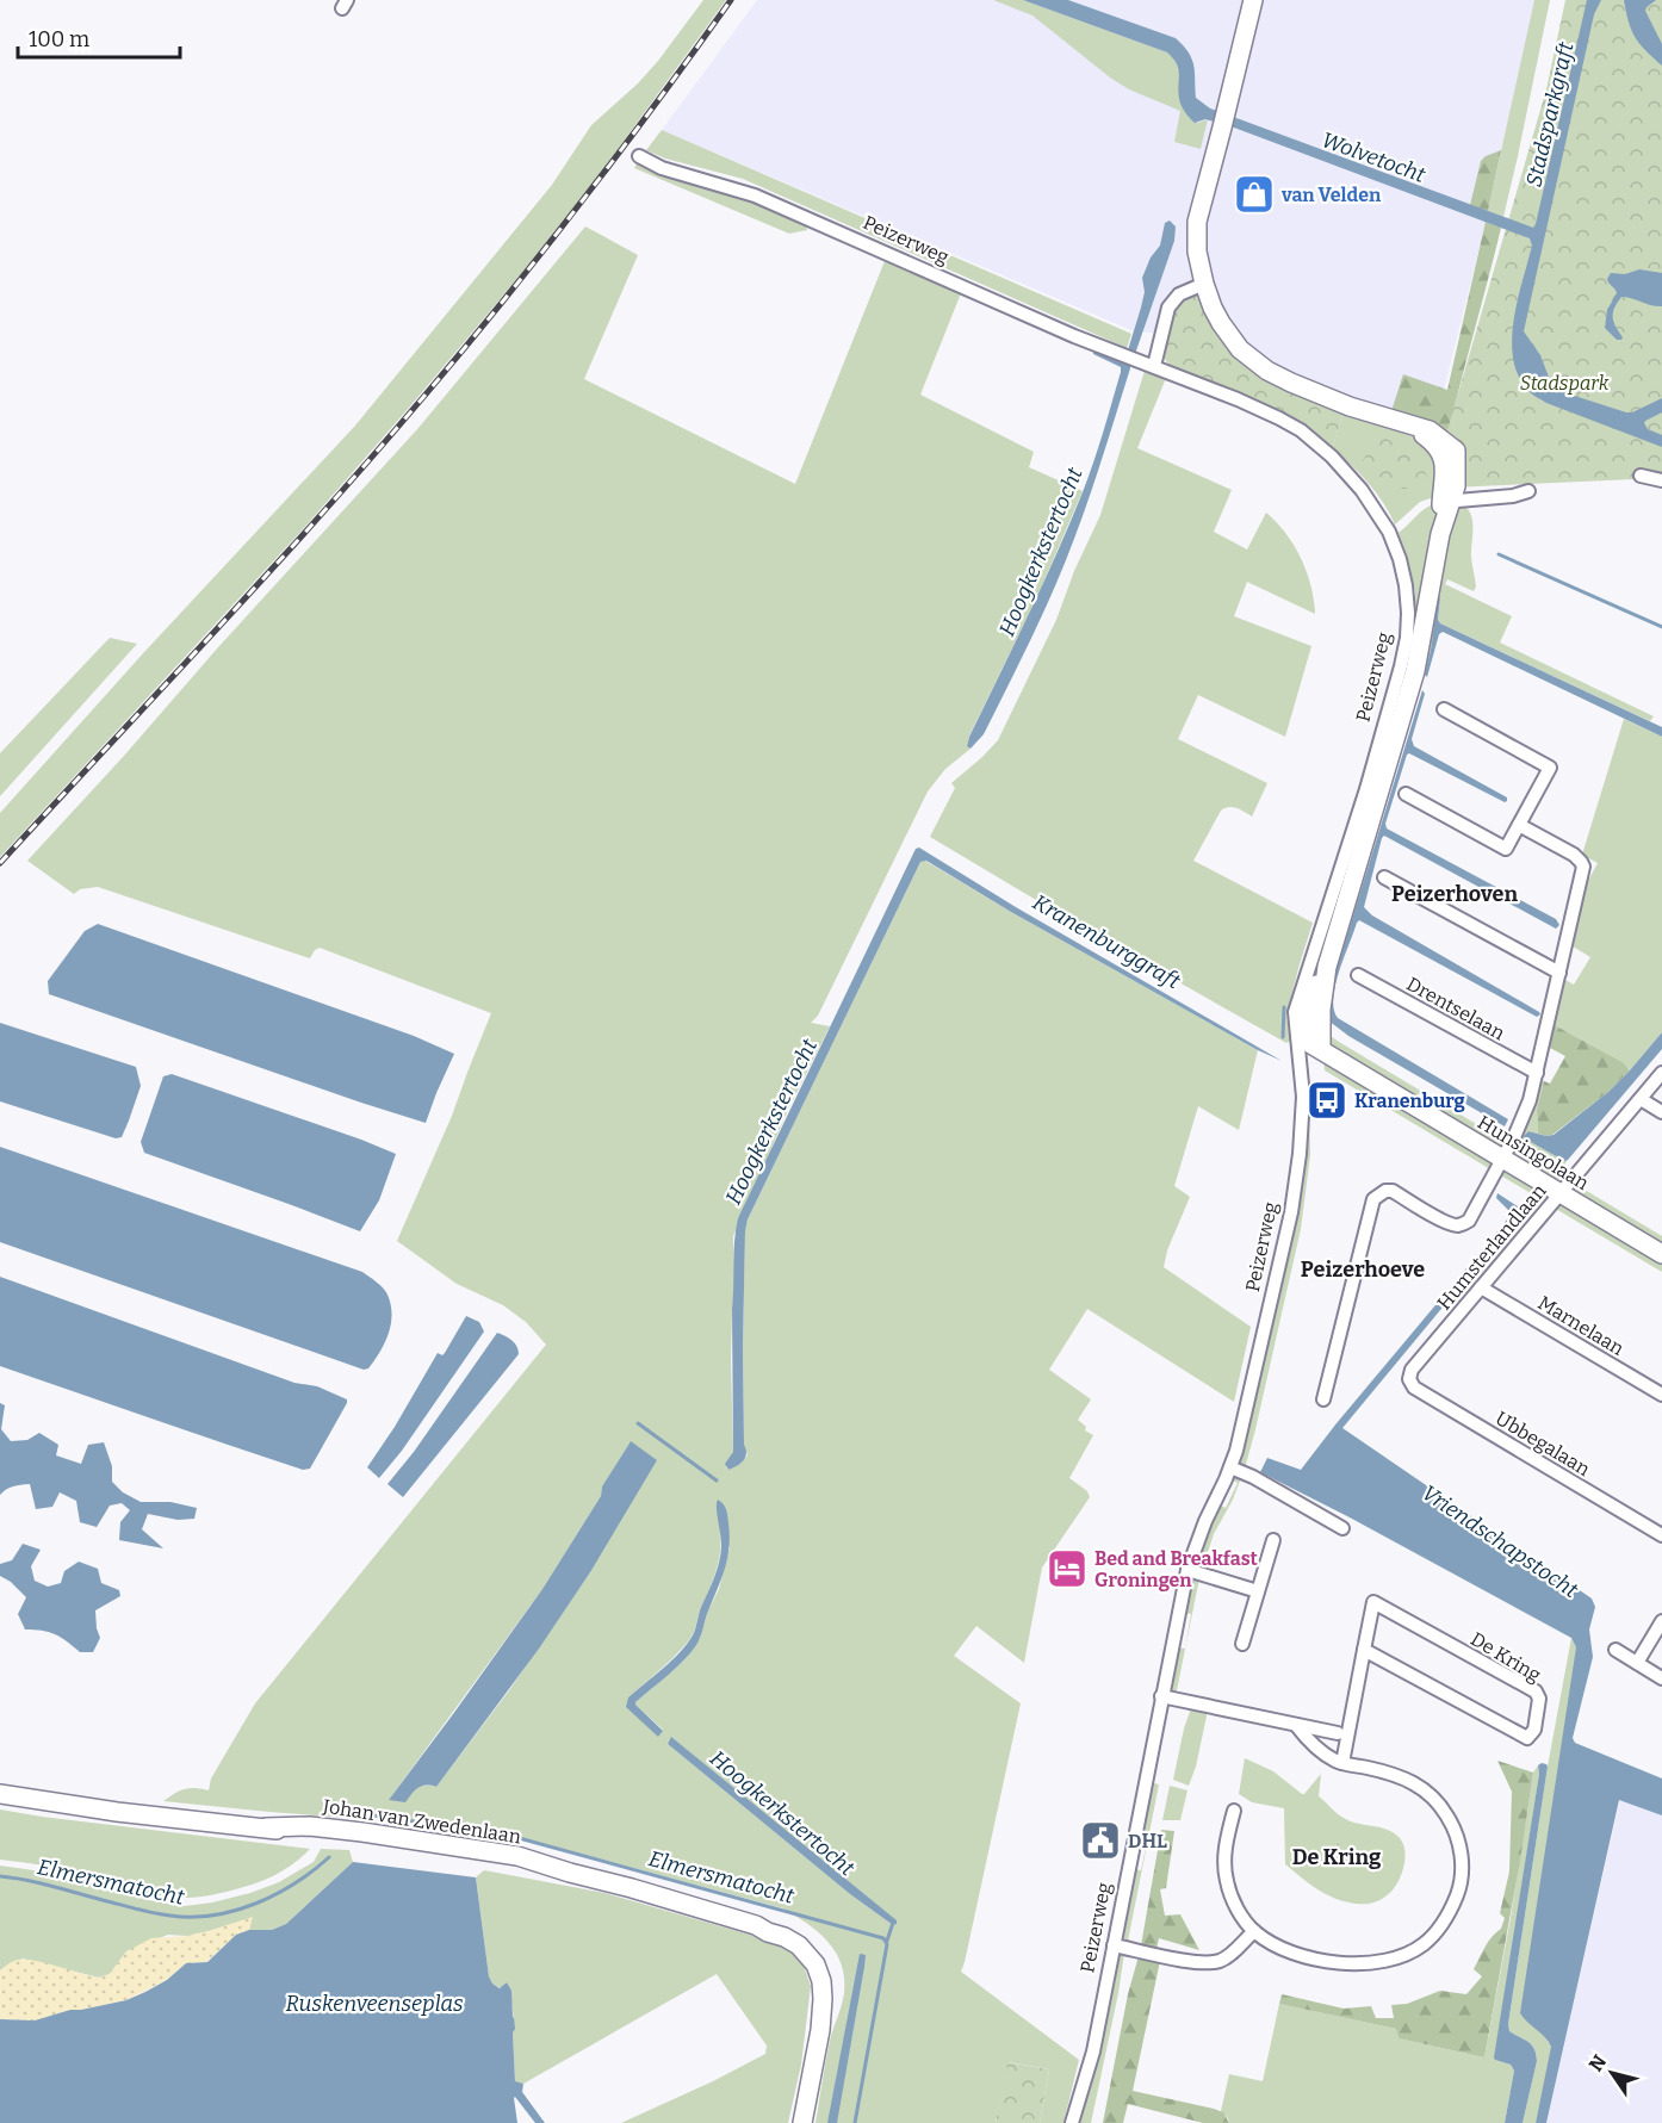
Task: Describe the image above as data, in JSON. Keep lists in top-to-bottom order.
{
  "streets": {
    "street": [
      "Peizerweg",
      "Drentselaan",
      "Hunsingolaan",
      "Humsterlandlaan",
      "Marnelaan",
      "Ubbegalaan",
      "De Kring",
      "Johan van Zwedenlaan"
    ]
  },
  "crossings": [
    ["Peizerweg", "Hunsingolaan"],
    ["Hunsingolaan", "Humsterlandlaan"],
    ["Humsterlandlaan", "Marnelaan"],
    ["Humsterlandlaan", "Ubbegalaan"]
  ],
  "districts": ["Peizerhoven", "Peizerhoeve", "De Kring"],
  "water": [
    "Stadsparkgraft",
    "Wolvetocht",
    "Hoogkerkstertocht",
    "Kranenburggraft",
    "Vriendschapstocht",
    "Elmersmatocht",
    "Ruskenveenseplas"
  ],
  "parks": ["Stadspark"],
  "places": {
    "shop": ["van Velden"],
    "bus stop": ["Kranenburg"],
    "hotel": ["Bed and Breakfast Groningen"],
    "public building": ["DHL"]
  },
  "scale_bar": "100 m",
  "north": "top left"
}
